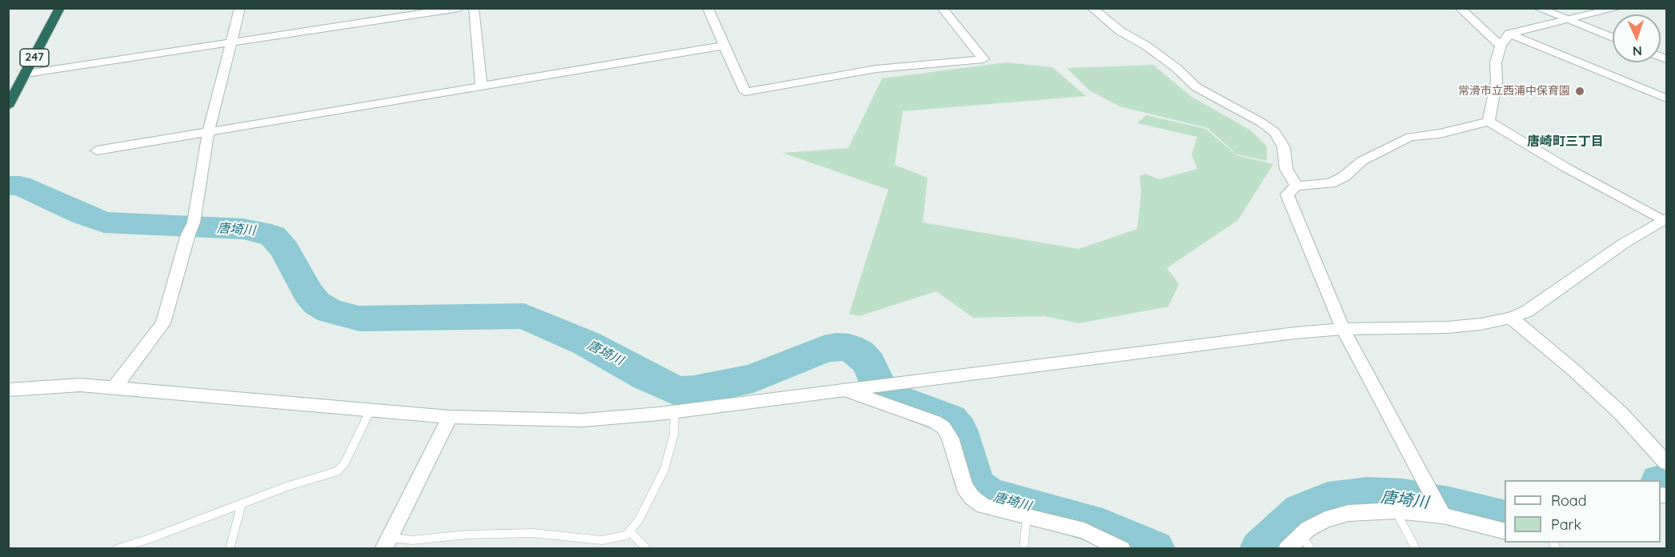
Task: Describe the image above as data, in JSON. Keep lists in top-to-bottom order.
{
  "streets": {
    "highway": ["247"]
  },
  "districts": ["唐崎町三丁目"],
  "water": ["唐埼川"],
  "places": ["常滑市立西浦中保育園"],
  "legend": ["Road", "Park"],
  "north": "bottom"
}
